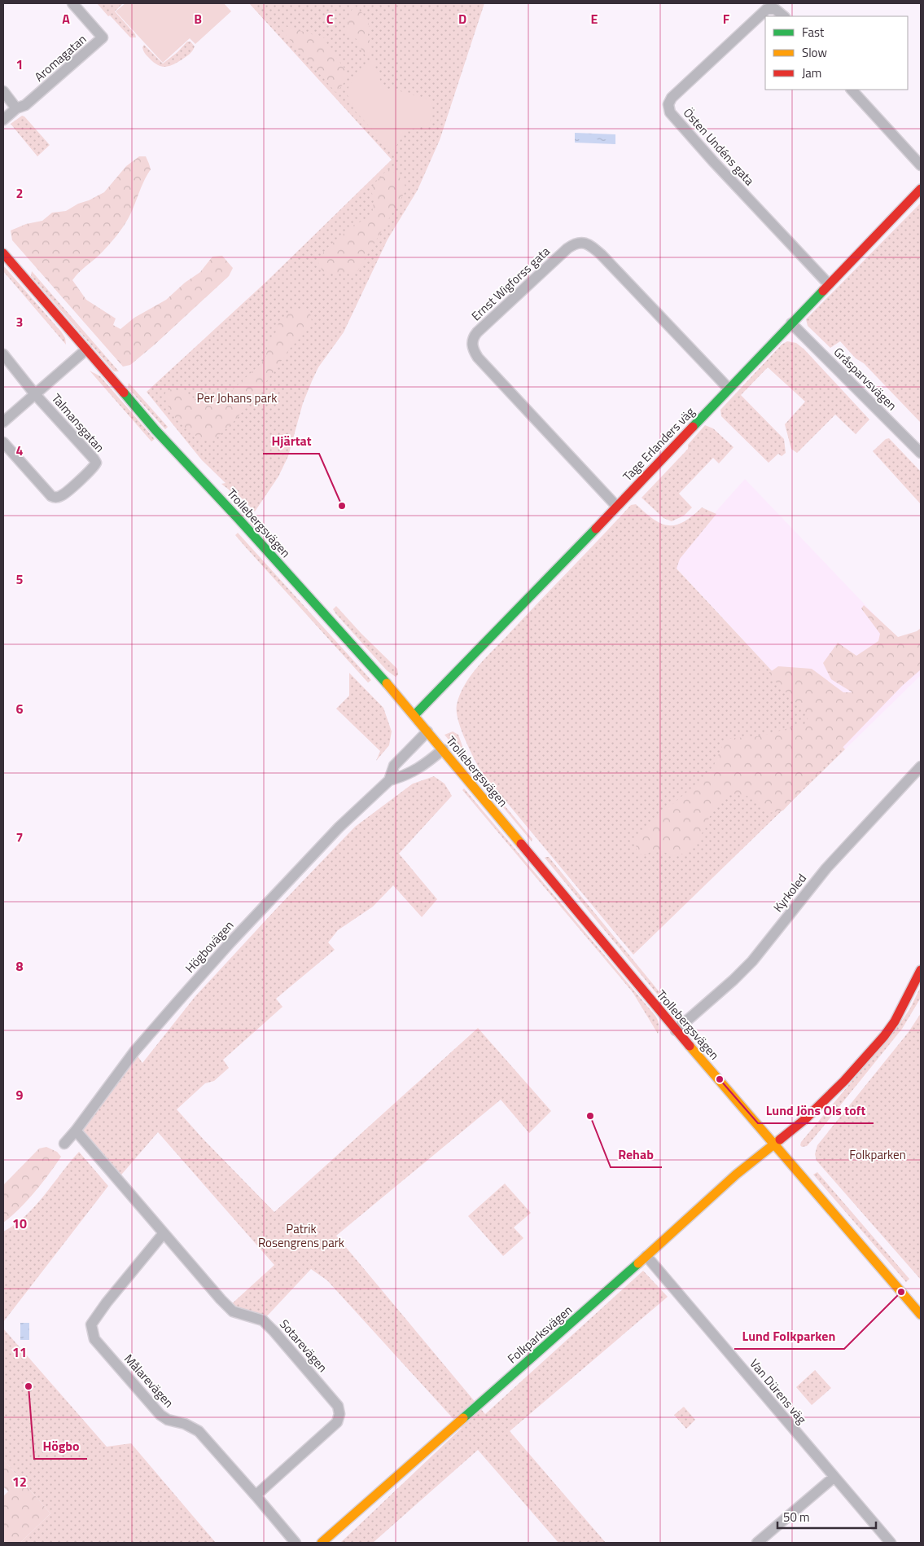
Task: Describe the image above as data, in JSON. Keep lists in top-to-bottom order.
{
  "streets": {
    "street": [
      "Aromagatan",
      "Östen Undéns gata",
      "Ernst Wigforss gata",
      "Gråsparvsvägen",
      "Talmansgatan",
      "Tage Erlanders väg",
      "Trollebergsvägen",
      "Kyrkoled",
      "Högbovägen",
      "Folkparksvägen",
      "Sotarevägen",
      "Målarevägen",
      "Van Dürens väg"
    ]
  },
  "crossings": [
    ["Östen Undéns gata", "Tage Erlanders väg"],
    ["Ernst Wigforss gata", "Tage Erlanders väg"],
    ["Gråsparvsvägen", "Tage Erlanders väg"],
    ["Talmansgatan", "Trollebergsvägen"],
    ["Tage Erlanders väg", "Trollebergsvägen"],
    ["Trollebergsvägen", "Kyrkoled"],
    ["Trollebergsvägen", "Högbovägen"],
    ["Trollebergsvägen", "Folkparksvägen"],
    ["Högbovägen", "Sotarevägen"],
    ["Folkparksvägen", "Van Dürens väg"],
    ["Sotarevägen", "Målarevägen"]
  ],
  "parks": ["Per Johans park", "Folkparken", "Patrik Rosengrens park"],
  "places": [
    "Hjärtat",
    "Lund Jöns Ols toft",
    "Rehab",
    "Lund Folkparken",
    "Högbo"
  ],
  "legend": ["Fast", "Slow", "Jam"],
  "scale_bar": "50 m",
  "grid": {
    "columns": [
      "A",
      "B",
      "C",
      "D",
      "E",
      "F"
    ],
    "rows": [
      "1",
      "2",
      "3",
      "4",
      "5",
      "6",
      "7",
      "8",
      "9",
      "10",
      "11",
      "12"
    ]
  }
}
